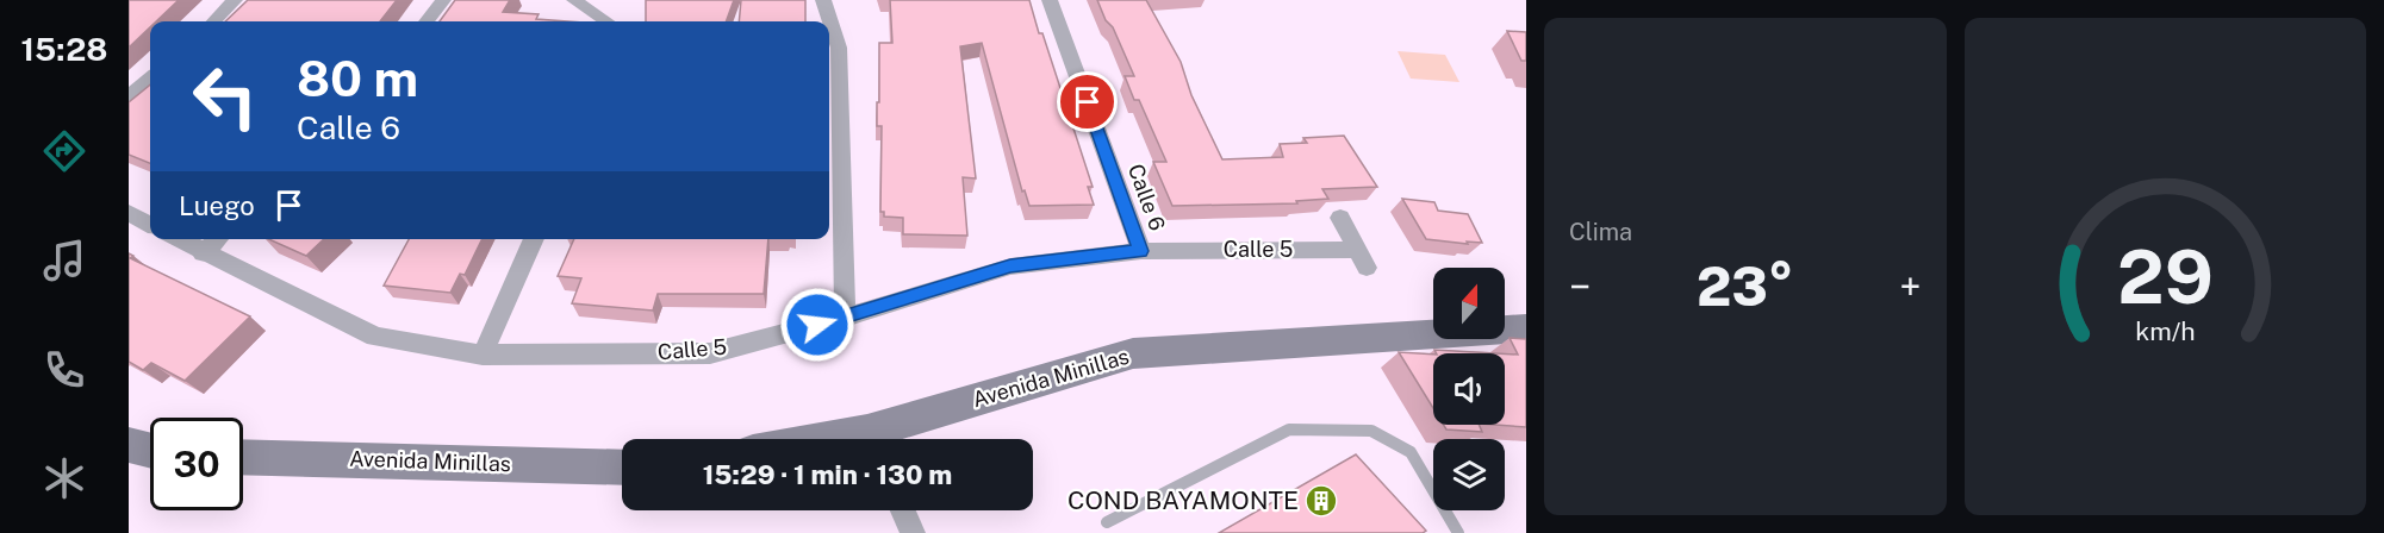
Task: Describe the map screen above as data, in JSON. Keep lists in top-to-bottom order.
{
  "streets": {
    "main road": ["Avenida Minillas"],
    "street": ["Calle 6", "Calle 5"]
  },
  "crossings": [
    ["Calle 6", "Calle 5"]
  ],
  "places": {
    "building": ["COND BAYAMONTE"]
  },
  "north": "top",
  "page": {
    "tabs": "15:28",
    "tile": "Clima",
    "turn": ["80 m", "Calle 6"],
    "then": "Luego",
    "heat": ["−", "23°", "+"],
    "limit": "30",
    "trip": "15:29 · 1 min · 130 m",
    "gauge": ["29", "km/h"]
  }
}
